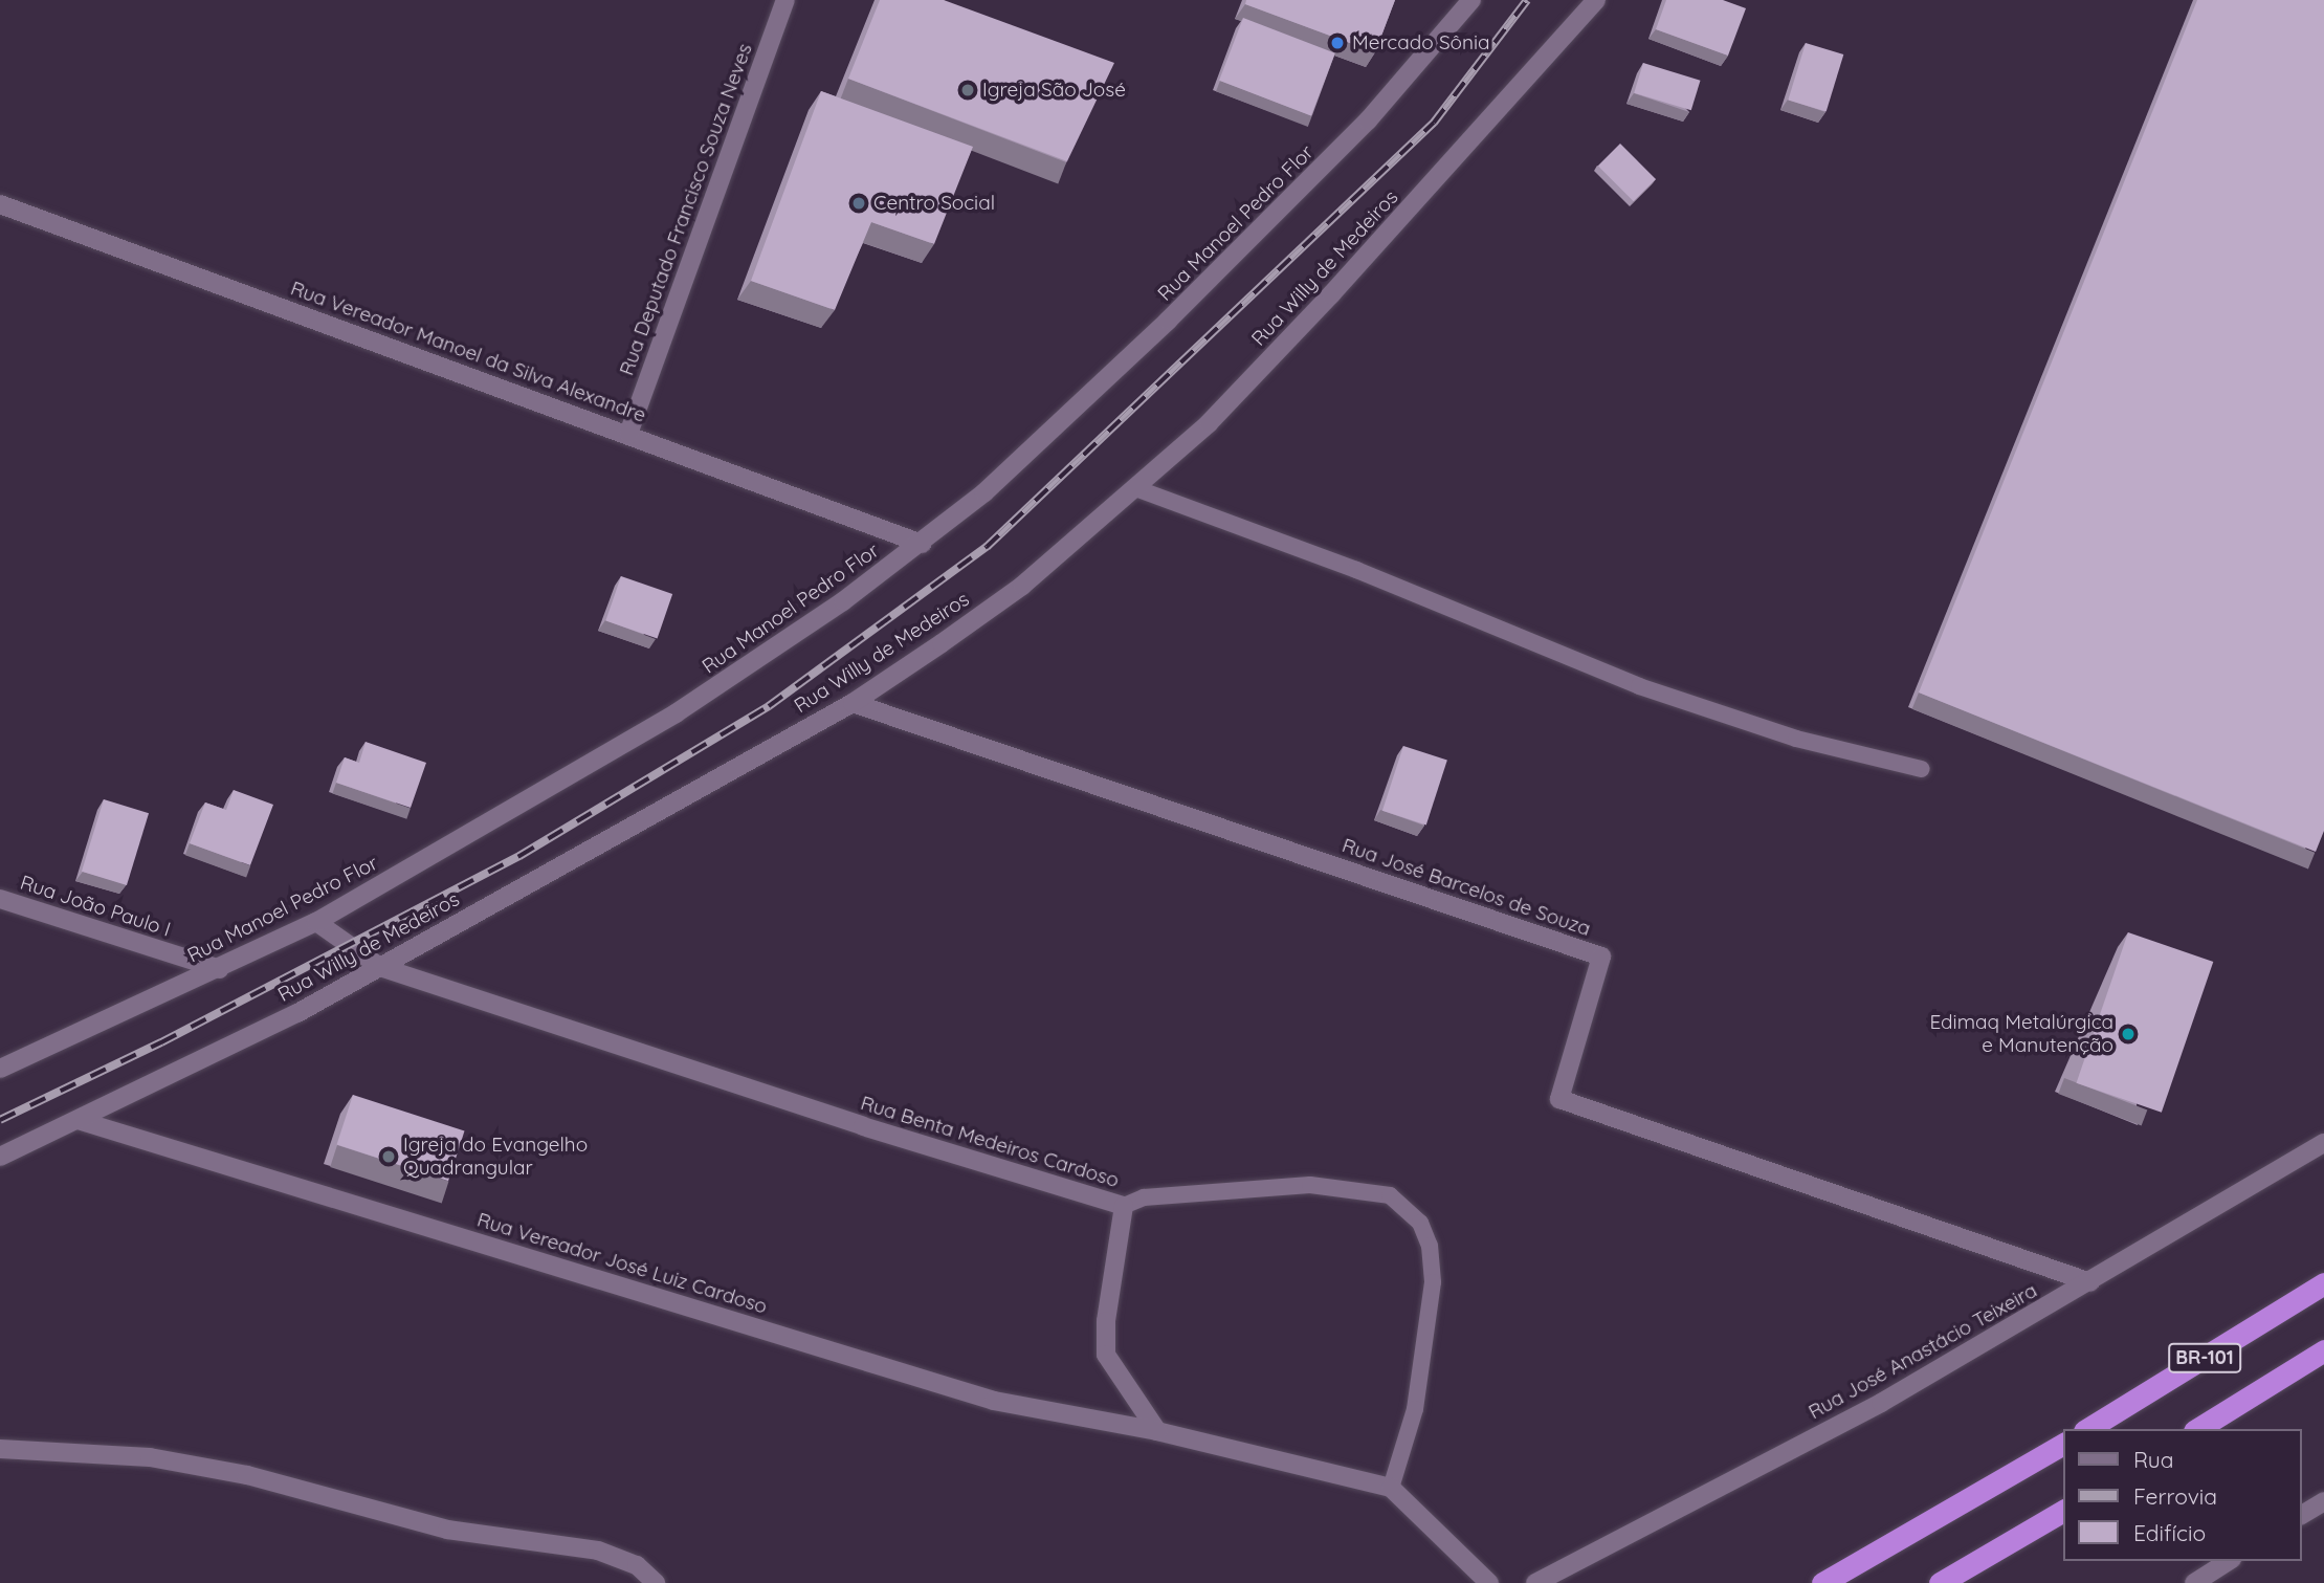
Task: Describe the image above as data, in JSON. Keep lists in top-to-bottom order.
{
  "streets": {
    "highway": ["BR-101"],
    "street": [
      "Rua Deputado Francisco Souza Neves",
      "Rua Manoel Pedro Flor",
      "Rua Willy de Medeiros",
      "Rua Vereador Manoel da Silva Alexandre",
      "Rua José Barcelos de Souza",
      "Rua João Paulo I",
      "Rua Benta Medeiros Cardoso",
      "Rua Vereador José Luiz Cardoso",
      "Rua José Anastácio Teixeira"
    ]
  },
  "crossings": [
    ["Rua Deputado Francisco Souza Neves", "Rua Vereador Manoel da Silva Alexandre"],
    ["Rua Manoel Pedro Flor", "Rua Vereador Manoel da Silva Alexandre"],
    ["Rua Manoel Pedro Flor", "Rua João Paulo I"],
    ["Rua Manoel Pedro Flor", "Rua Benta Medeiros Cardoso"],
    ["Rua Willy de Medeiros", "Rua José Barcelos de Souza"],
    ["Rua Willy de Medeiros", "Rua Benta Medeiros Cardoso"],
    ["Rua Willy de Medeiros", "Rua Vereador José Luiz Cardoso"],
    ["Rua José Barcelos de Souza", "Rua José Anastácio Teixeira"],
    ["Rua Benta Medeiros Cardoso", "Rua Vereador José Luiz Cardoso"]
  ],
  "places": [
    "Mercado Sônia",
    "Igreja São José",
    "Centro Social",
    "Edimaq Metalúrgica e Manutenção",
    "Igreja do Evangelho Quadrangular"
  ],
  "legend": ["Rua", "Ferrovia", "Edifício"]
}
